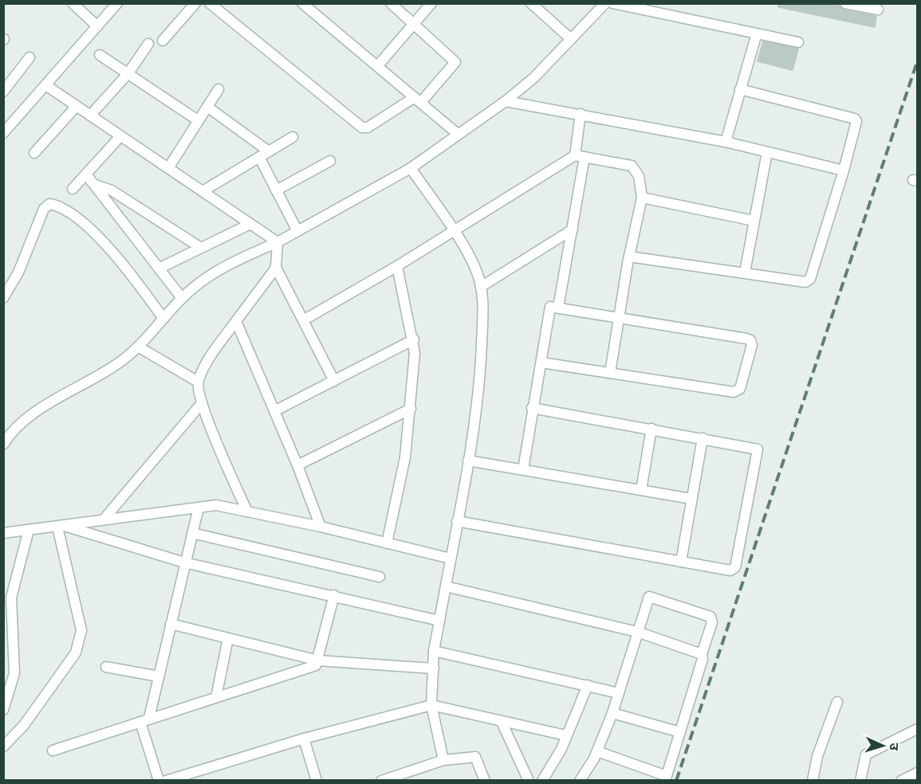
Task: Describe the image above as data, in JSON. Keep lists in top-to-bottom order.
{
  "north": "right"
}
